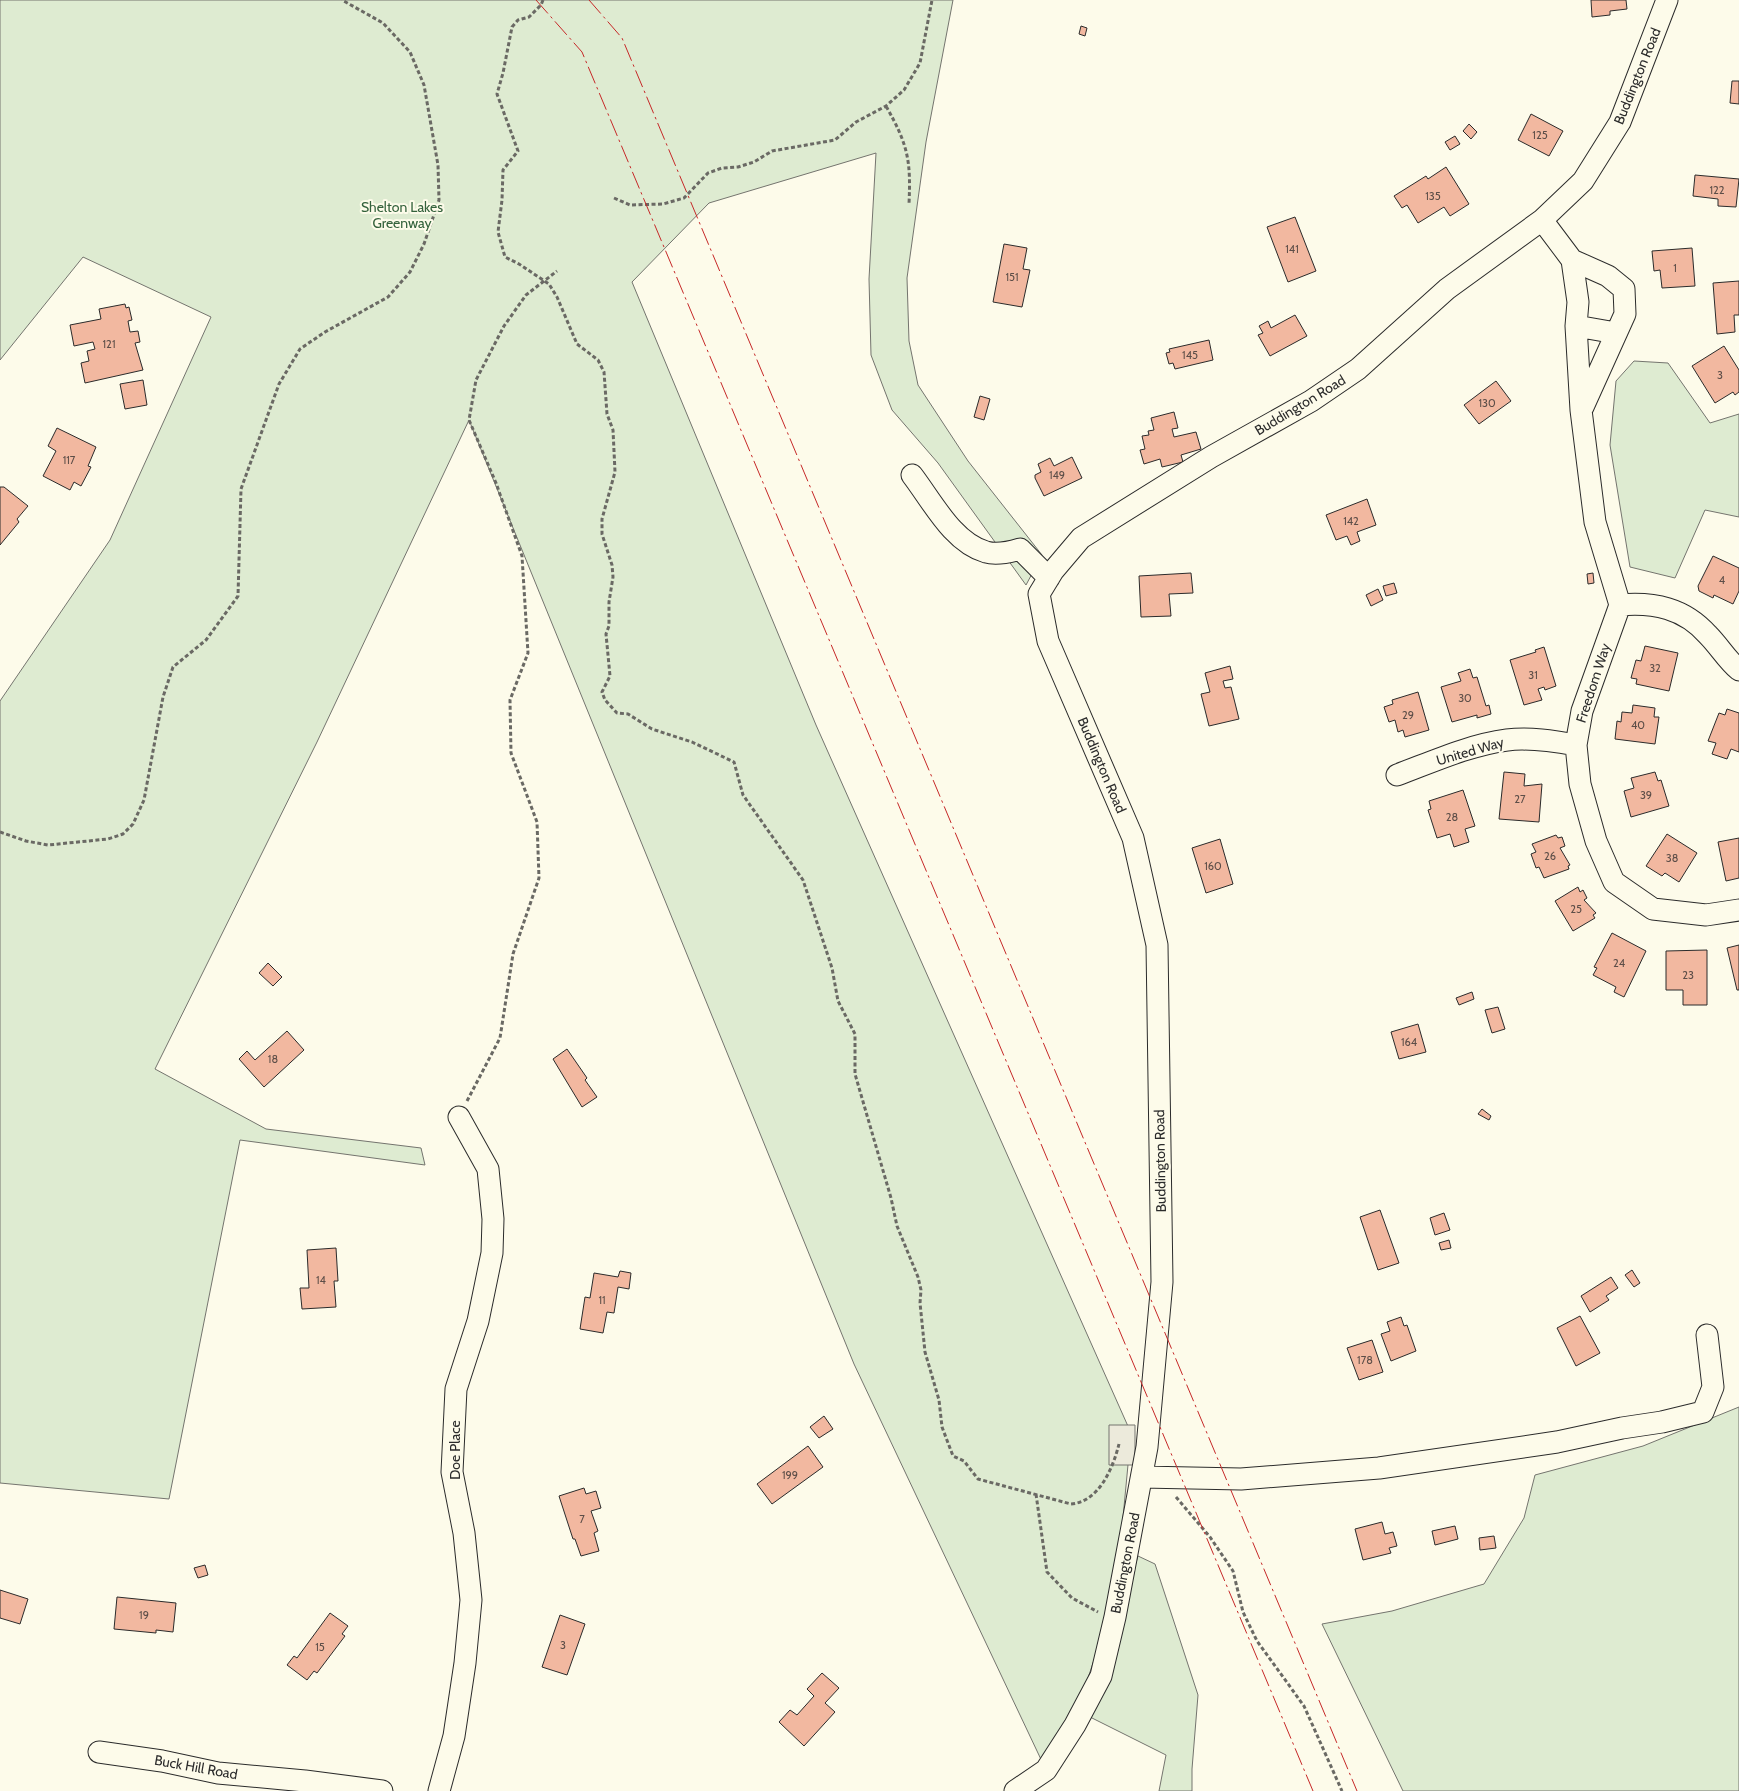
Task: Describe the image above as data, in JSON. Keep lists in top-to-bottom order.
{
  "streets": {
    "street": [
      "Buddington Road",
      "Freedom Way",
      "United Way",
      "Doe Place",
      "Buck Hill Road"
    ]
  },
  "crossings": [
    ["Freedom Way", "United Way"]
  ],
  "parks": ["Shelton Lakes Greenway"],
  "house_numbers": [
    "125",
    "122",
    "135",
    "141",
    "1",
    "151",
    "121",
    "145",
    "3",
    "130",
    "117",
    "149",
    "142",
    "4",
    "32",
    "31",
    "30",
    "29",
    "40",
    "39",
    "27",
    "28",
    "26",
    "38",
    "160",
    "25",
    "24",
    "23",
    "164",
    "18",
    "14",
    "11",
    "178",
    "199",
    "7",
    "19",
    "3",
    "15"
  ]
}
